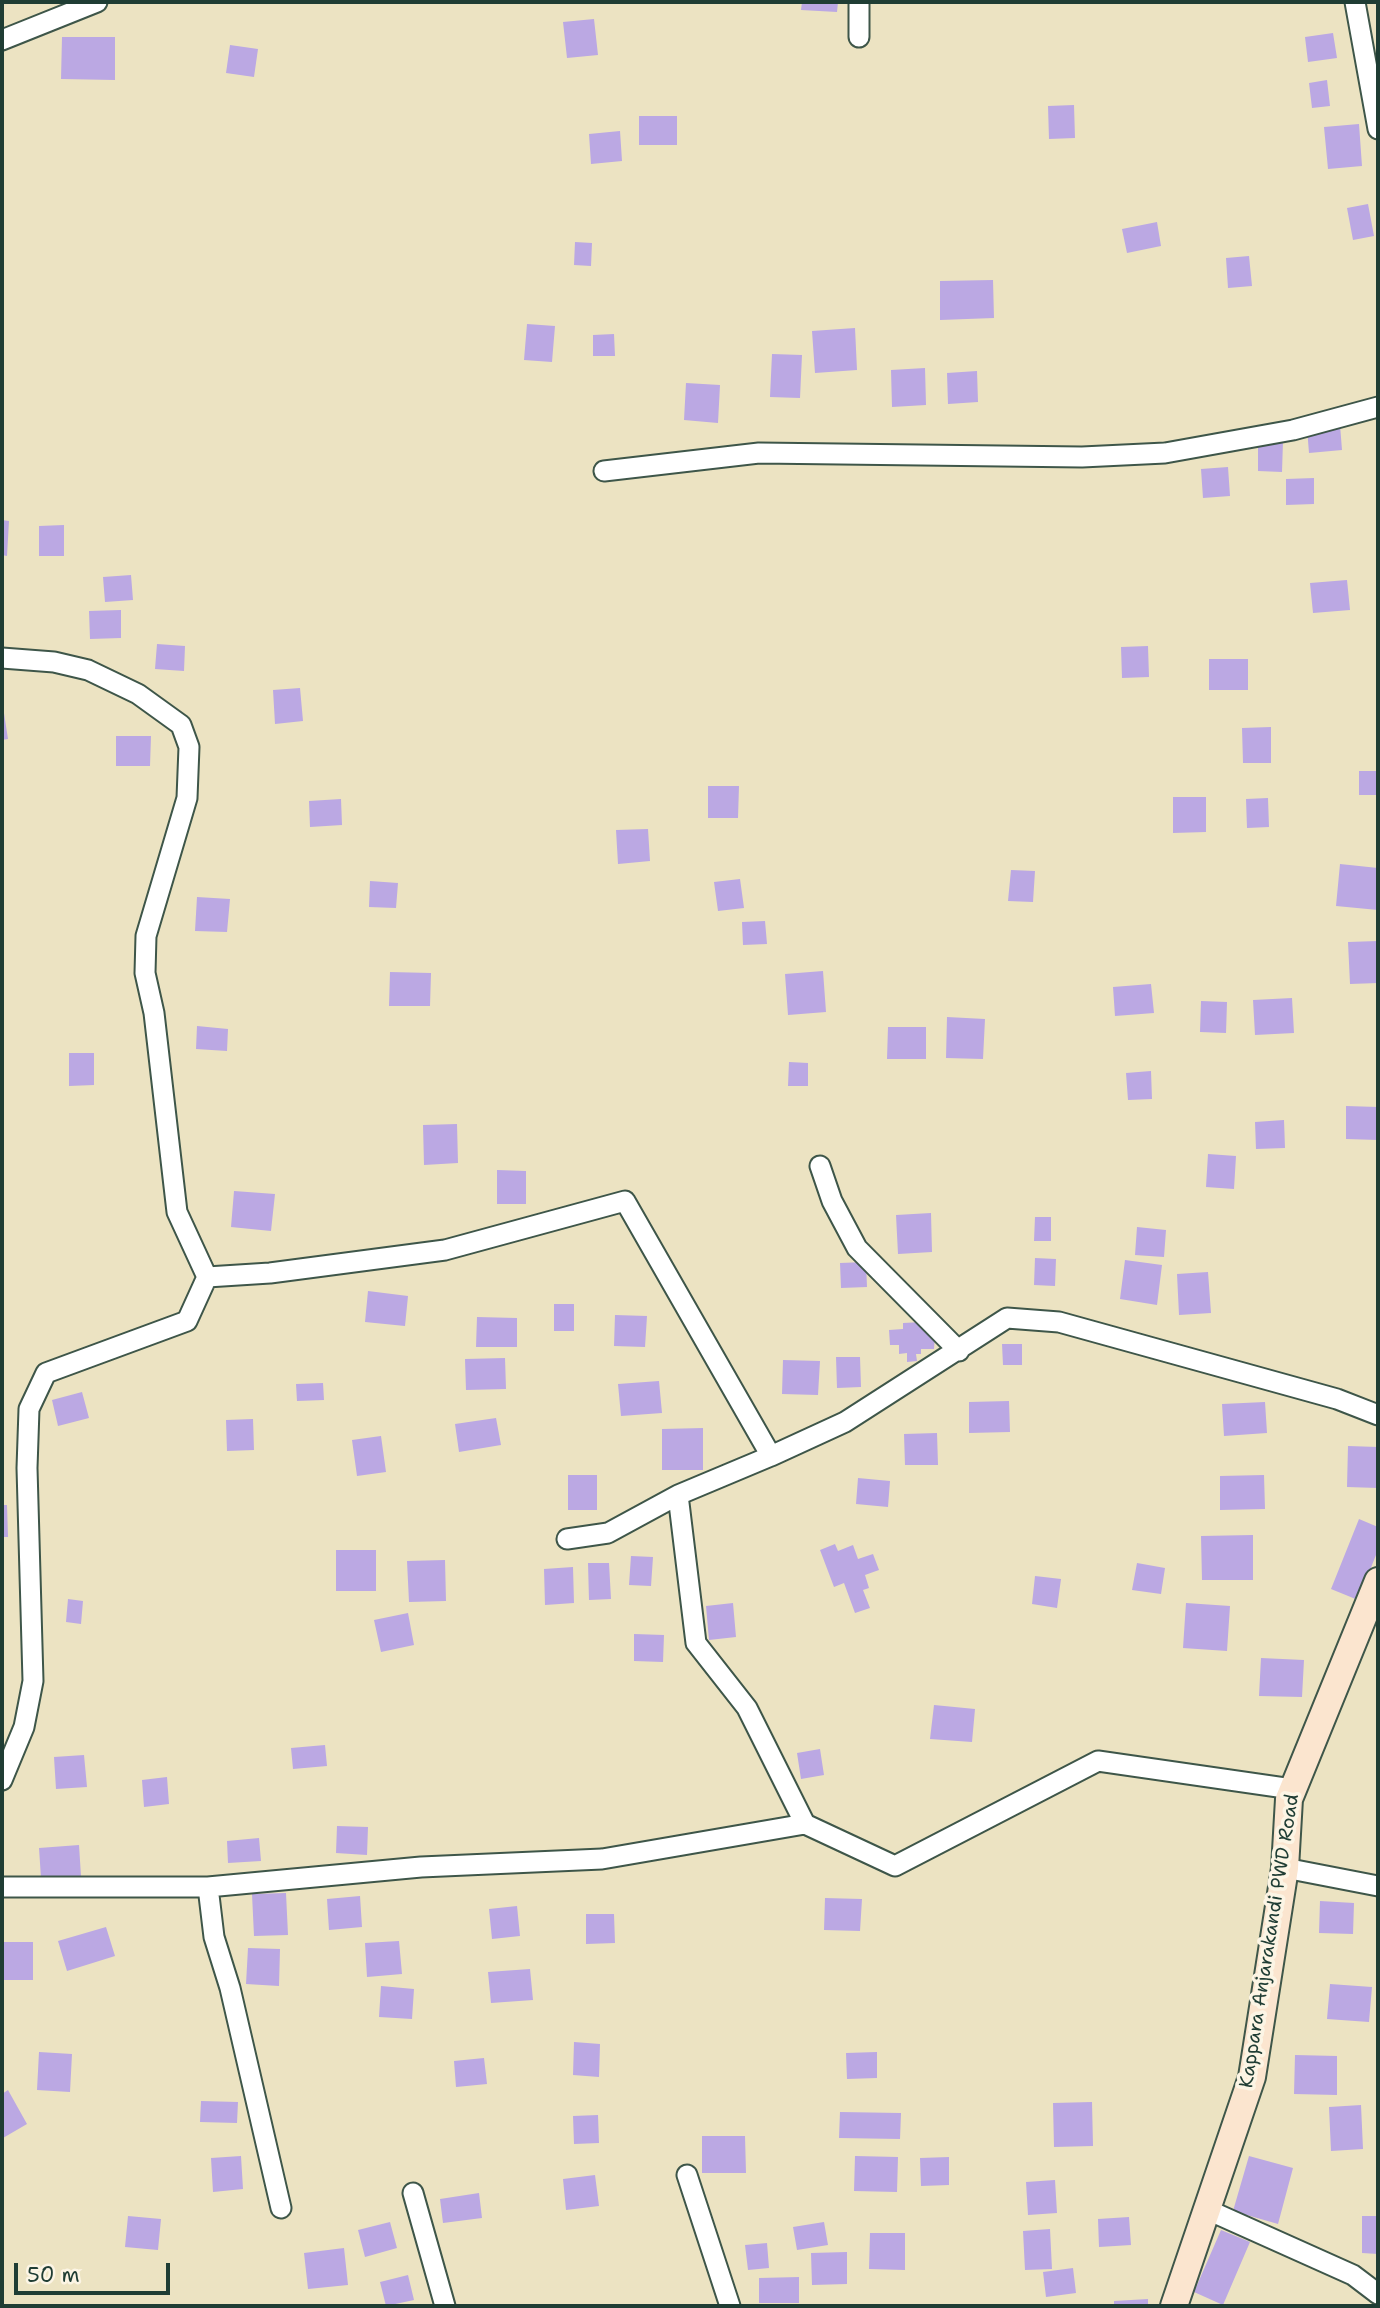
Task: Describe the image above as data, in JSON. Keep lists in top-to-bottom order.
{
  "streets": {
    "main road": ["Kappara Anjarakandi PWD Road"]
  },
  "scale_bar": "50 m"
}
